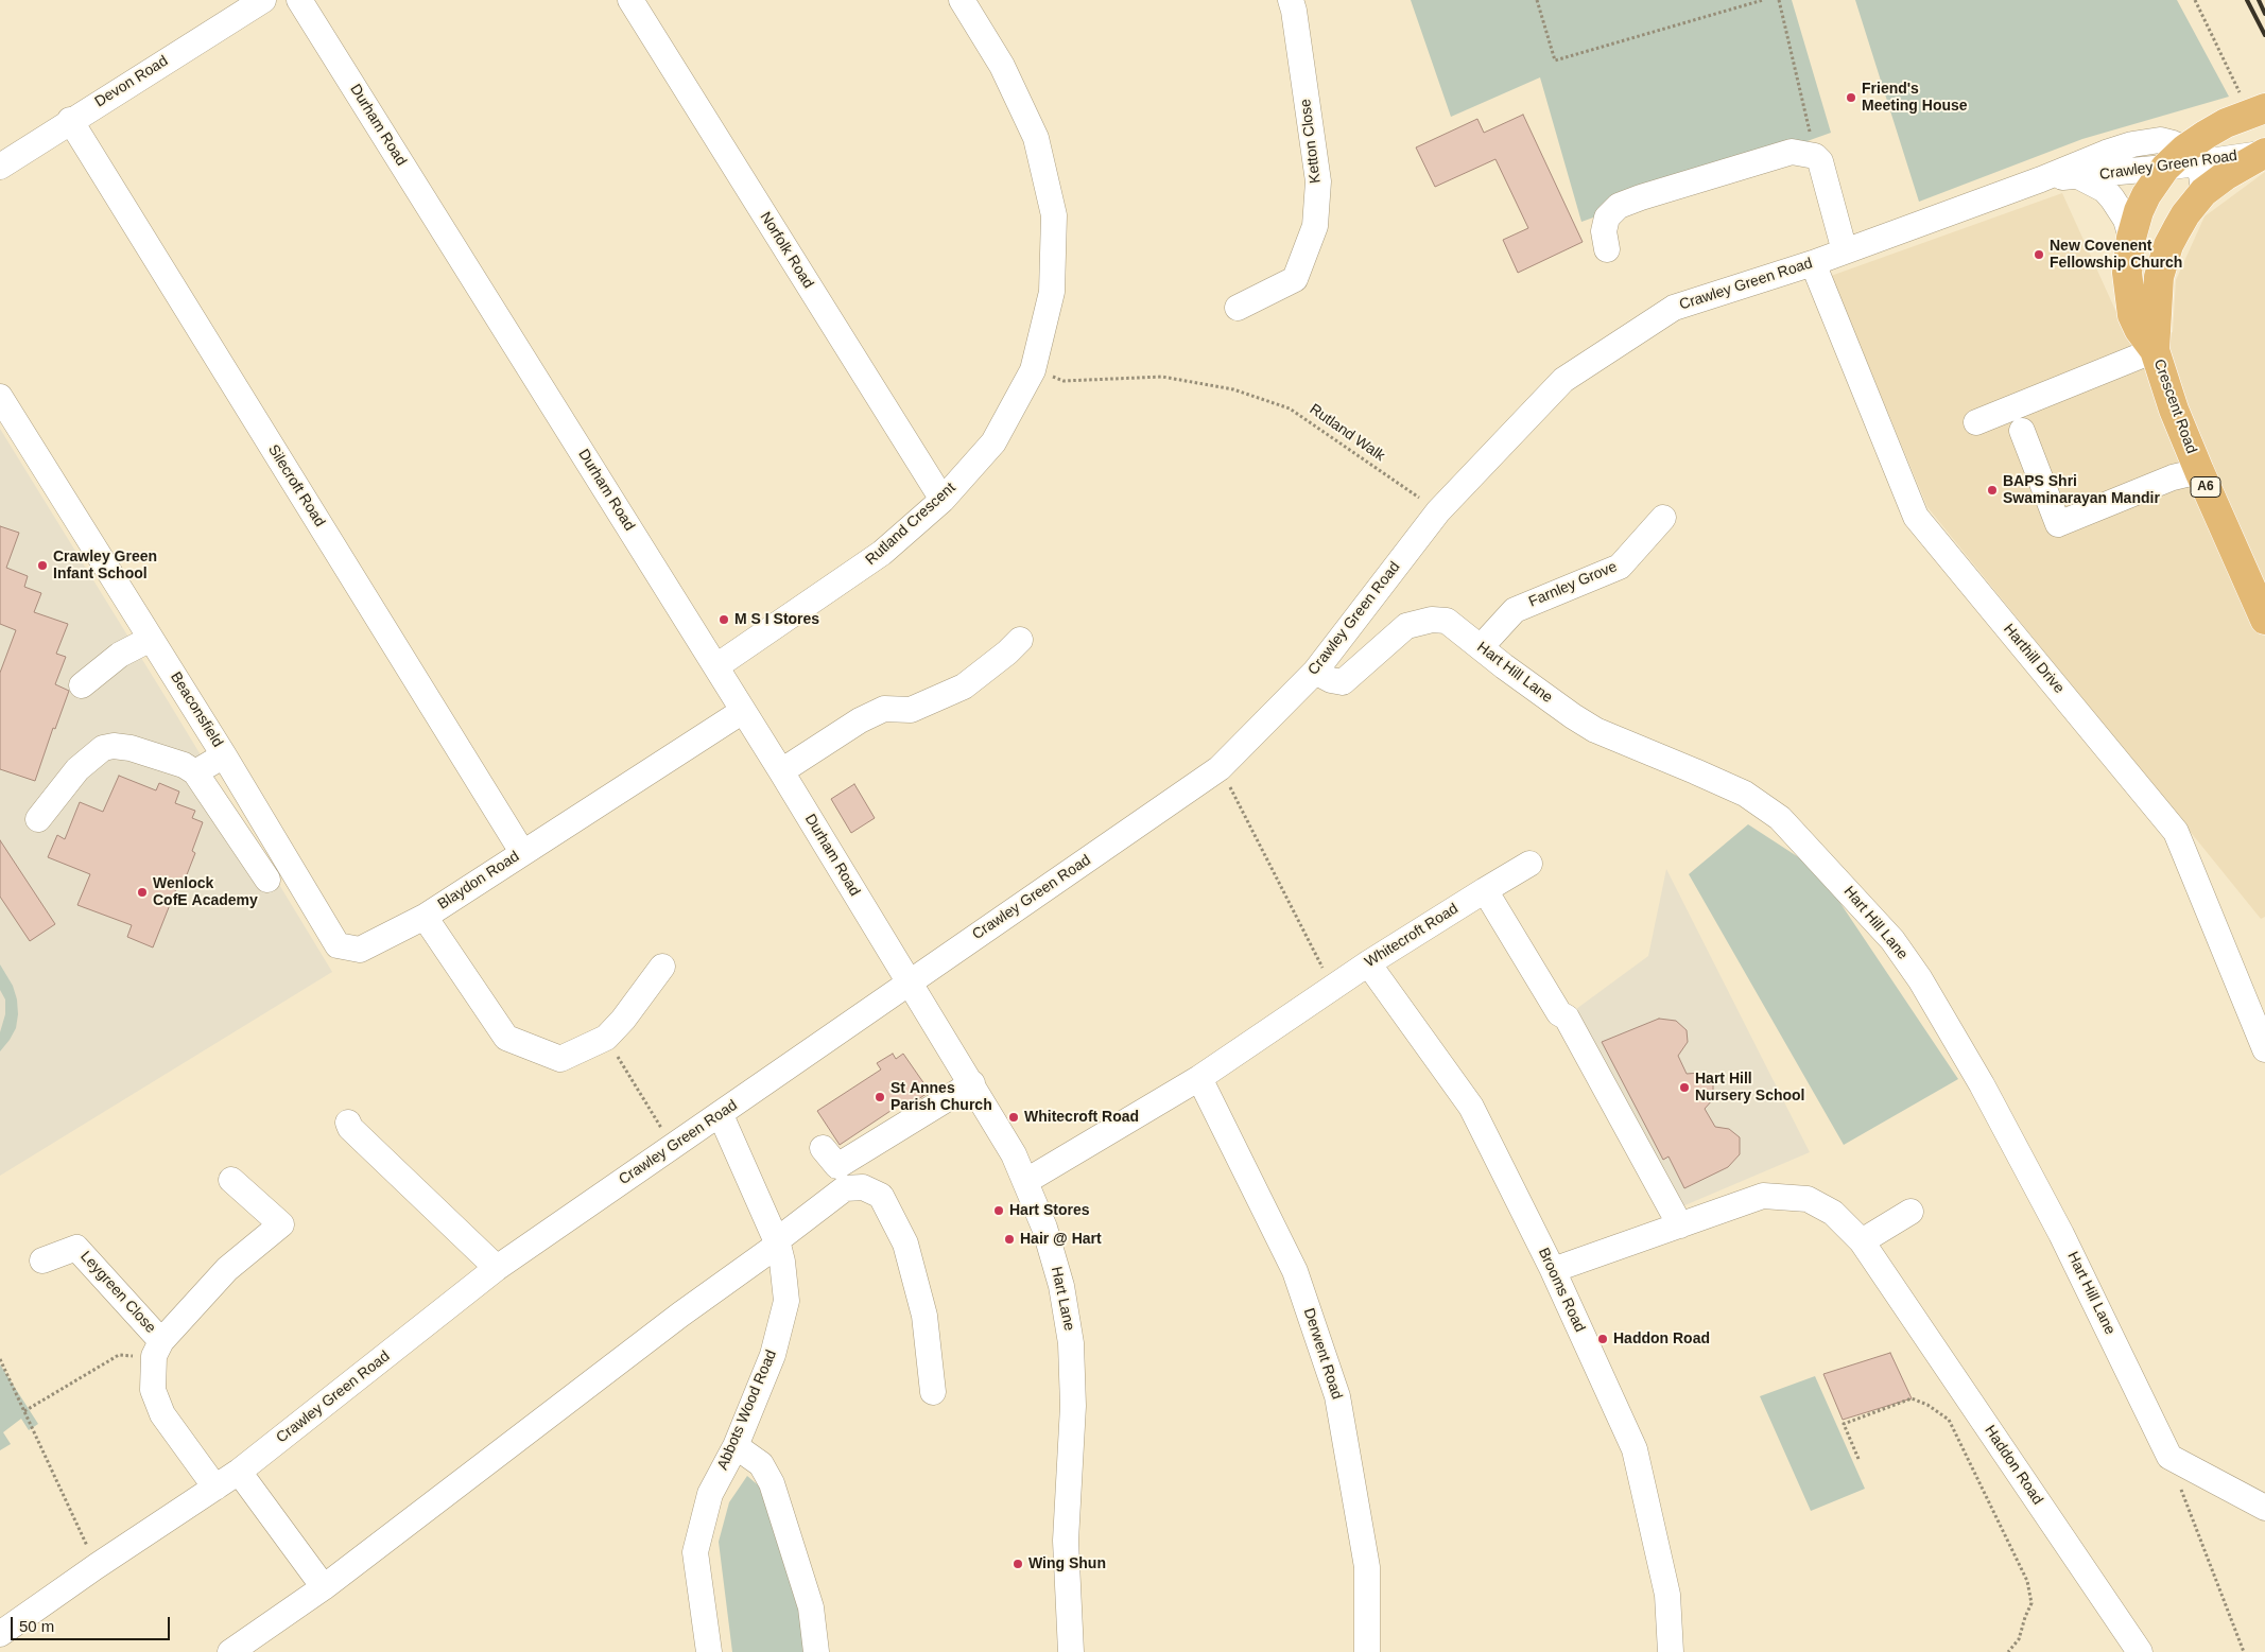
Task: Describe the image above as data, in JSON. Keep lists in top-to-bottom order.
{
  "streets": {
    "highway": ["Crawley Green Road", "Crescent Road", "A6"],
    "street": [
      "Devon Road",
      "Durham Road",
      "Ketton Close",
      "Norfolk Road",
      "Silecroft Road",
      "Rutland Crescent",
      "Farnley Grove",
      "Harthill Drive",
      "Hart Hill Lane",
      "Beaconsfield",
      "Blaydon Road",
      "Whitecroft Road",
      "Brooms Road",
      "Leygreen Close",
      "Hart Lane",
      "Derwent Road",
      "Abbots Wood Road",
      "Haddon Road"
    ],
    "path": ["Rutland Walk"]
  },
  "crossings": [
    ["Devon Road", "Silecroft Road"],
    ["Durham Road", "Crawley Green Road"],
    ["Durham Road", "Rutland Crescent"],
    ["Durham Road", "Blaydon Road"],
    ["Durham Road", "Hart Lane"],
    ["Crawley Green Road", "Crescent Road"],
    ["Crawley Green Road", "Rutland Walk"],
    ["Crawley Green Road", "A6"],
    ["Crawley Green Road", "Harthill Drive"],
    ["Crawley Green Road", "Hart Hill Lane"],
    ["Crawley Green Road", "Leygreen Close"],
    ["Crawley Green Road", "Hart Lane"],
    ["Crawley Green Road", "Abbots Wood Road"],
    ["Norfolk Road", "Rutland Crescent"],
    ["Crescent Road", "A6"],
    ["Rutland Walk", "Rutland Crescent"],
    ["Silecroft Road", "Blaydon Road"],
    ["Farnley Grove", "Hart Hill Lane"],
    ["Beaconsfield", "Blaydon Road"],
    ["Whitecroft Road", "Brooms Road"],
    ["Whitecroft Road", "Hart Lane"],
    ["Whitecroft Road", "Derwent Road"],
    ["Brooms Road", "Haddon Road"]
  ],
  "places": [
    "Friend's Meeting House",
    "New Covenent Fellowship Church",
    "BAPS Shri Swaminarayan Mandir",
    "Crawley Green Infant School",
    "M S I Stores",
    "Wenlock CofE Academy",
    "Hart Hill Nursery School",
    "St Annes Parish Church",
    "Whitecroft Road",
    "Hart Stores",
    "Hair @ Hart",
    "Haddon Road",
    "Wing Shun"
  ],
  "scale_bar": "50 m"
}
